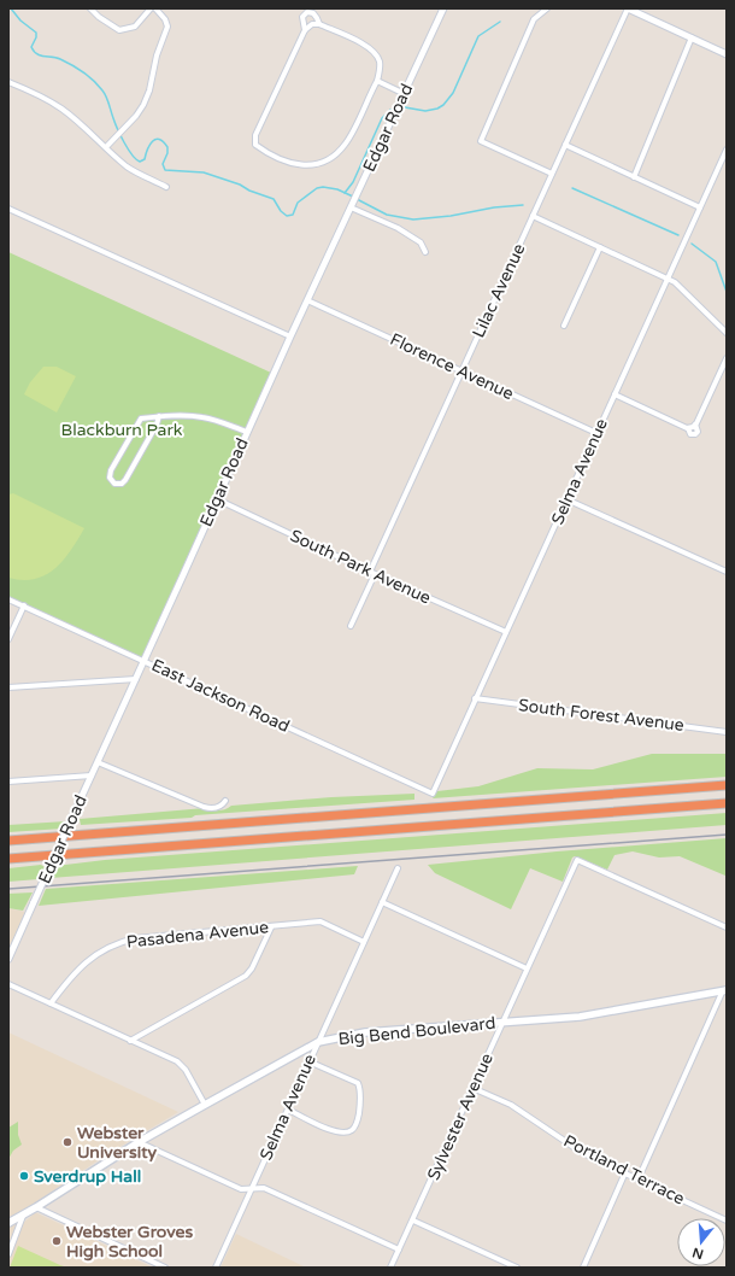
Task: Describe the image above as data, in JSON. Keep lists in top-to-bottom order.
{
  "streets": {
    "main road": ["Big Bend Boulevard"],
    "street": [
      "Edgar Road",
      "Lilac Avenue",
      "Florence Avenue",
      "Selma Avenue",
      "South Park Avenue",
      "East Jackson Road",
      "South Forest Avenue",
      "Pasadena Avenue",
      "Sylvester Avenue",
      "Portland Terrace"
    ]
  },
  "crossings": [
    ["Edgar Road", "Florence Avenue"],
    ["Edgar Road", "South Park Avenue"],
    ["Edgar Road", "East Jackson Road"],
    ["Lilac Avenue", "Florence Avenue"],
    ["Lilac Avenue", "South Park Avenue"],
    ["Florence Avenue", "Selma Avenue"],
    ["Selma Avenue", "South Park Avenue"],
    ["Selma Avenue", "East Jackson Road"],
    ["Selma Avenue", "South Forest Avenue"],
    ["Selma Avenue", "Pasadena Avenue"],
    ["Selma Avenue", "Big Bend Boulevard"],
    ["Big Bend Boulevard", "Sylvester Avenue"],
    ["Sylvester Avenue", "Portland Terrace"]
  ],
  "parks": ["Blackburn Park"],
  "places": ["Webster University", "Sverdrup Hall", "Webster Groves High School"],
  "north": "bottom"
}
